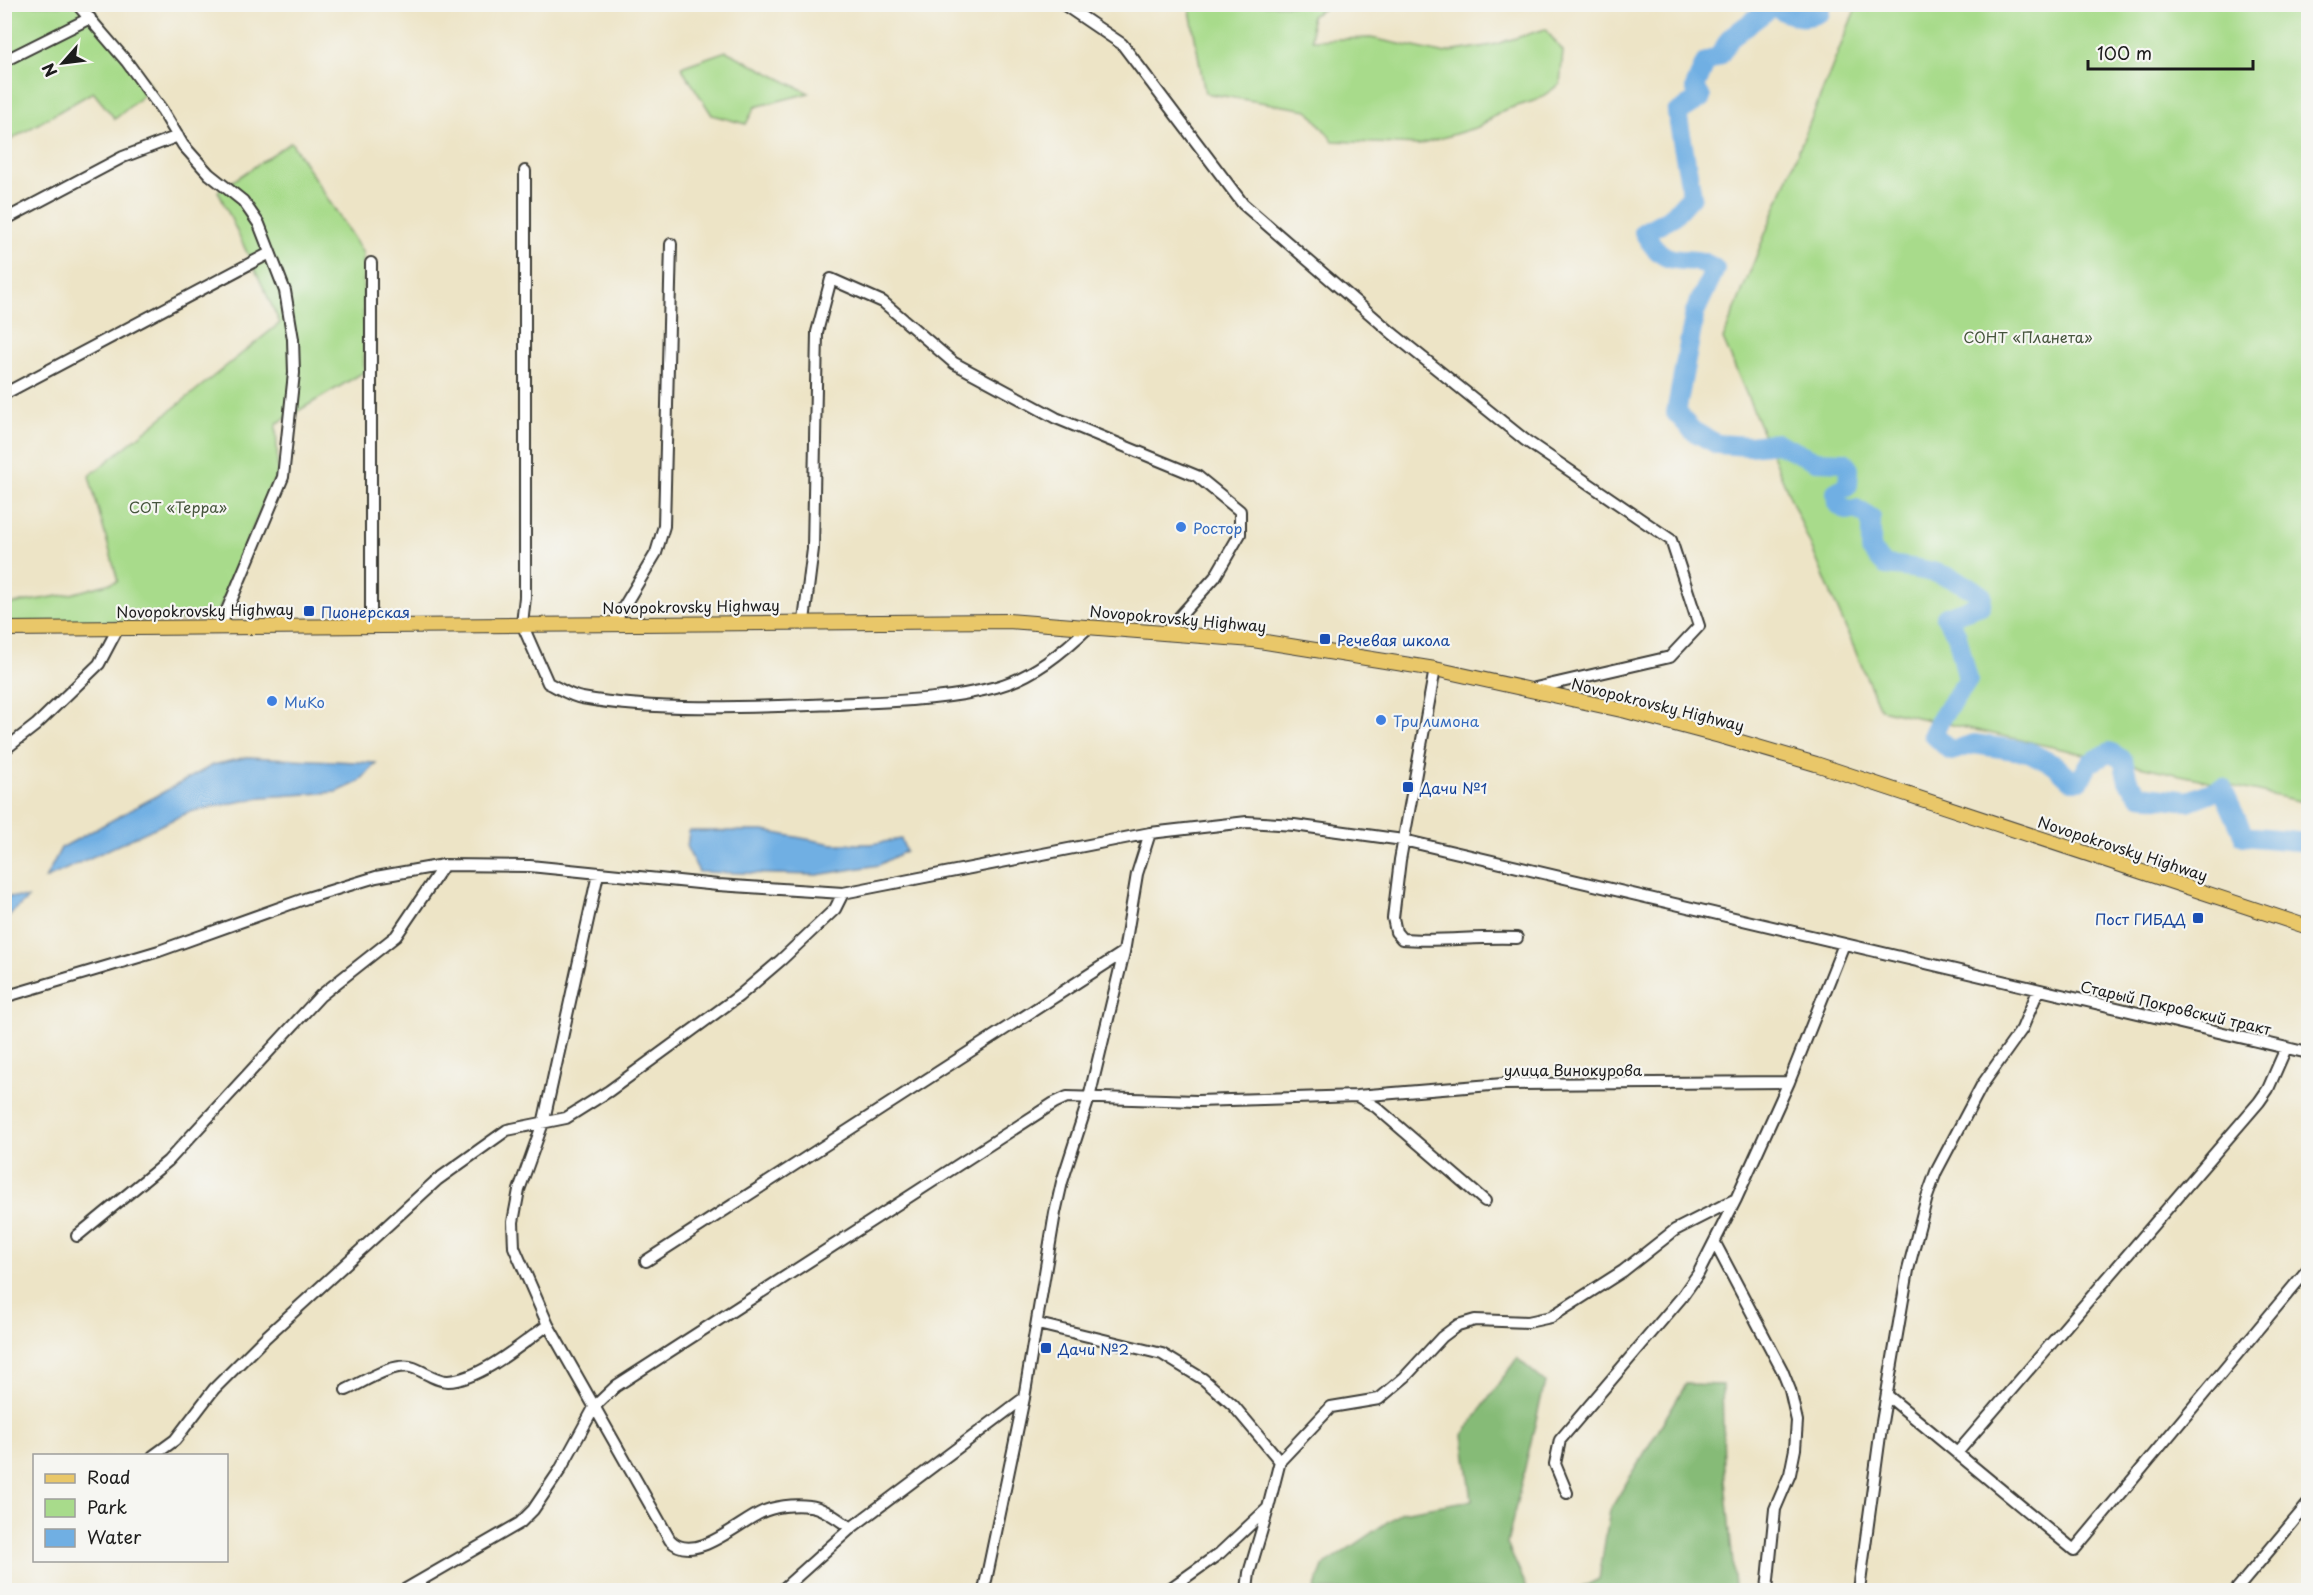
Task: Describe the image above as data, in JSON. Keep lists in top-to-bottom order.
{
  "streets": {
    "main road": ["Novopokrovsky Highway"],
    "street": ["Старый Покровский тракт", "улица Винокурова"]
  },
  "parks": ["СОНТ «Планета»", "СОТ «Терра»"],
  "places": {
    "other": ["Ростор", "МиКо", "Три лимона"],
    "transit": [
      "Пионерская",
      "Речевая школа",
      "Дачи №1",
      "Пост ГИБДД",
      "Дачи №2"
    ]
  },
  "legend": ["Road", "Park", "Water"],
  "scale_bar": "100 m",
  "north": "bottom left"
}
